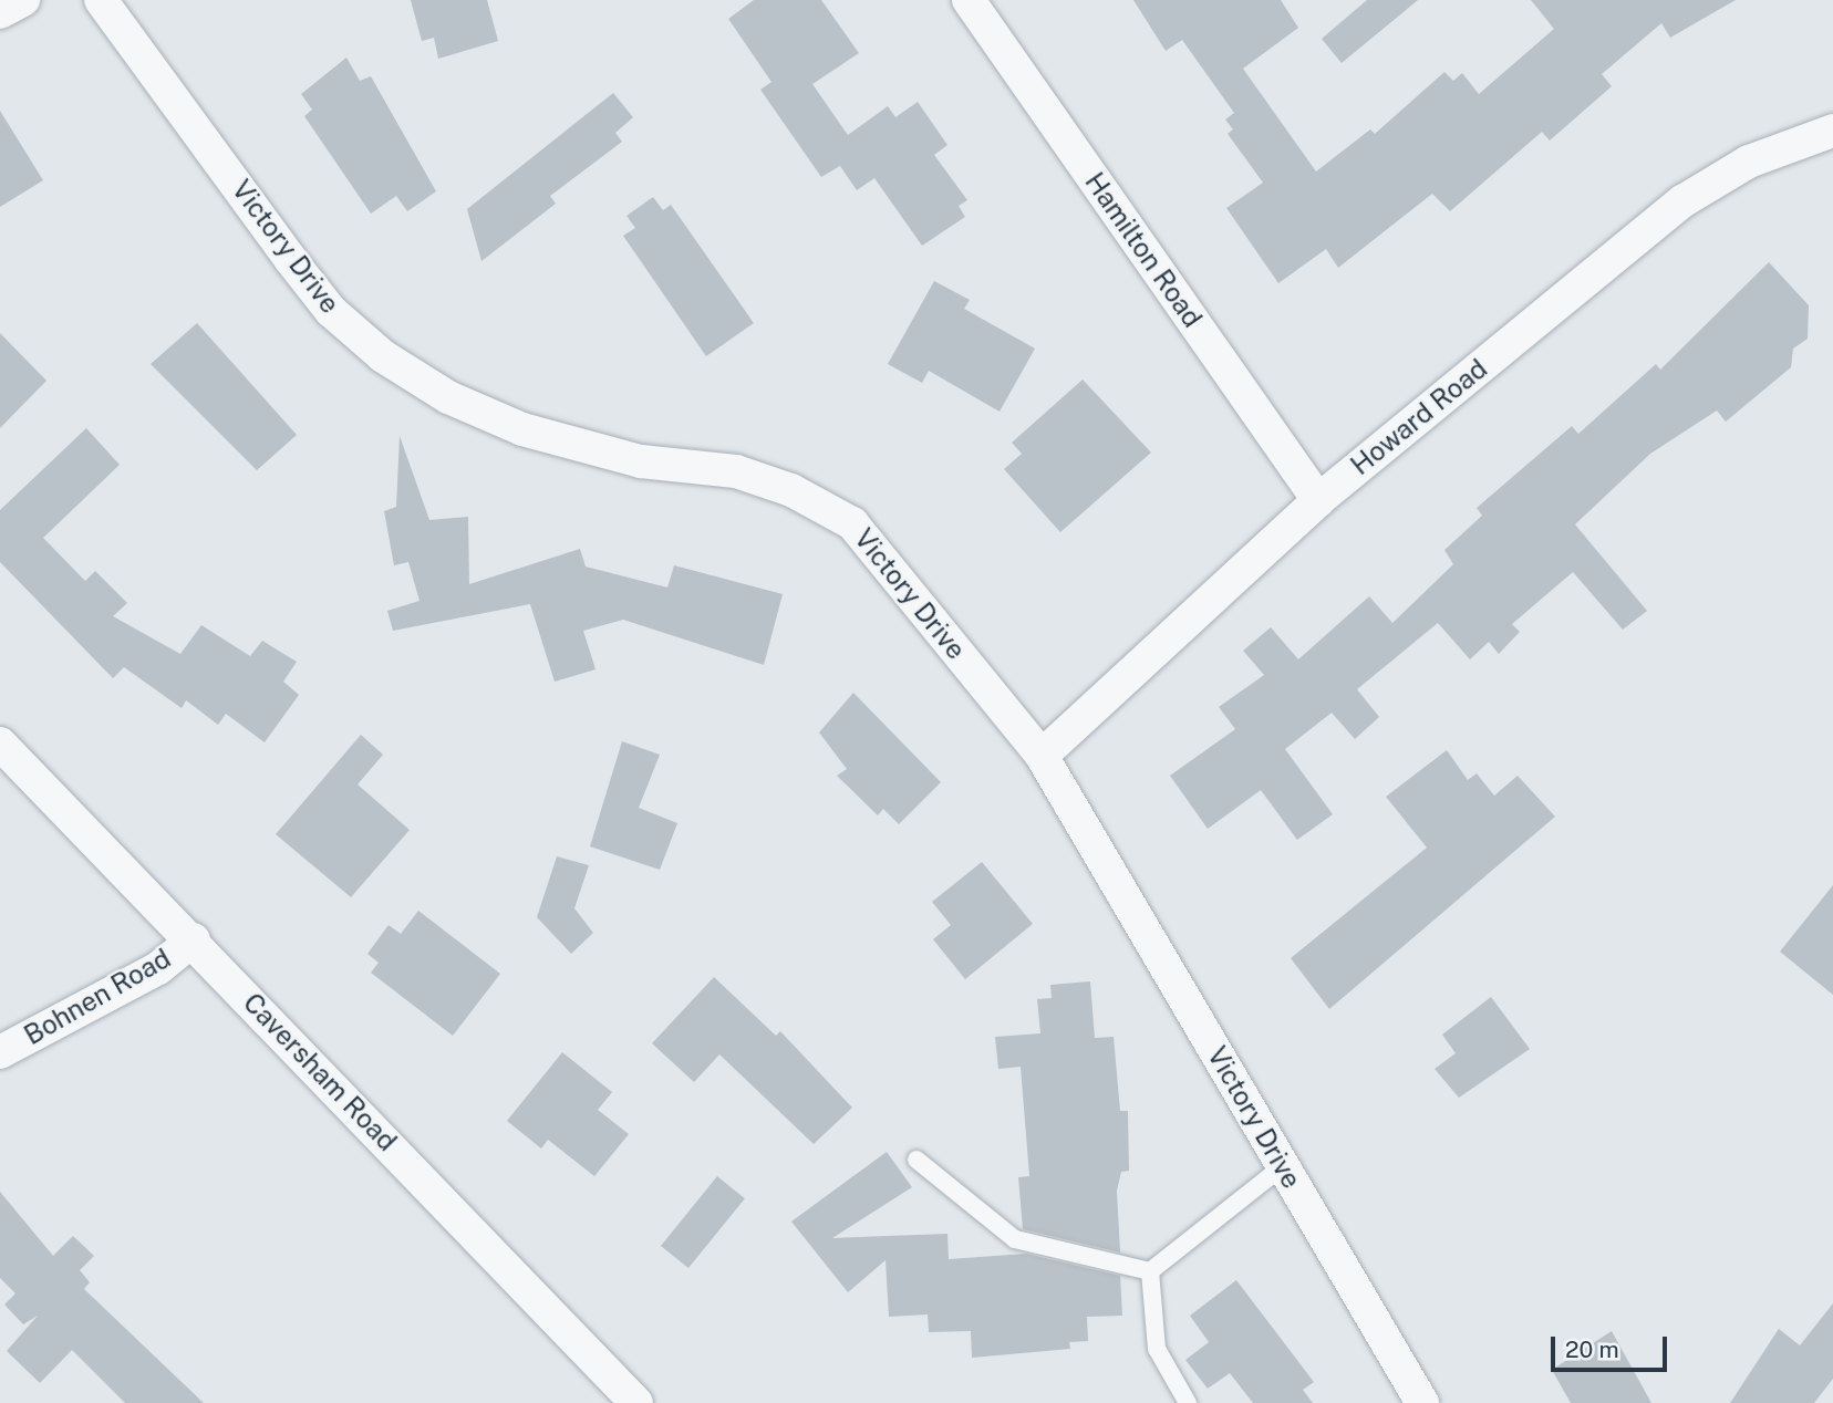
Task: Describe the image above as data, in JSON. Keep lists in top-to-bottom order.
{
  "streets": {
    "street": [
      "Victory Drive",
      "Hamilton Road",
      "Howard Road",
      "Bohnen Road",
      "Caversham Road"
    ]
  },
  "crossings": [
    ["Victory Drive", "Howard Road"],
    ["Hamilton Road", "Howard Road"],
    ["Bohnen Road", "Caversham Road"]
  ],
  "scale_bar": "20 m"
}
